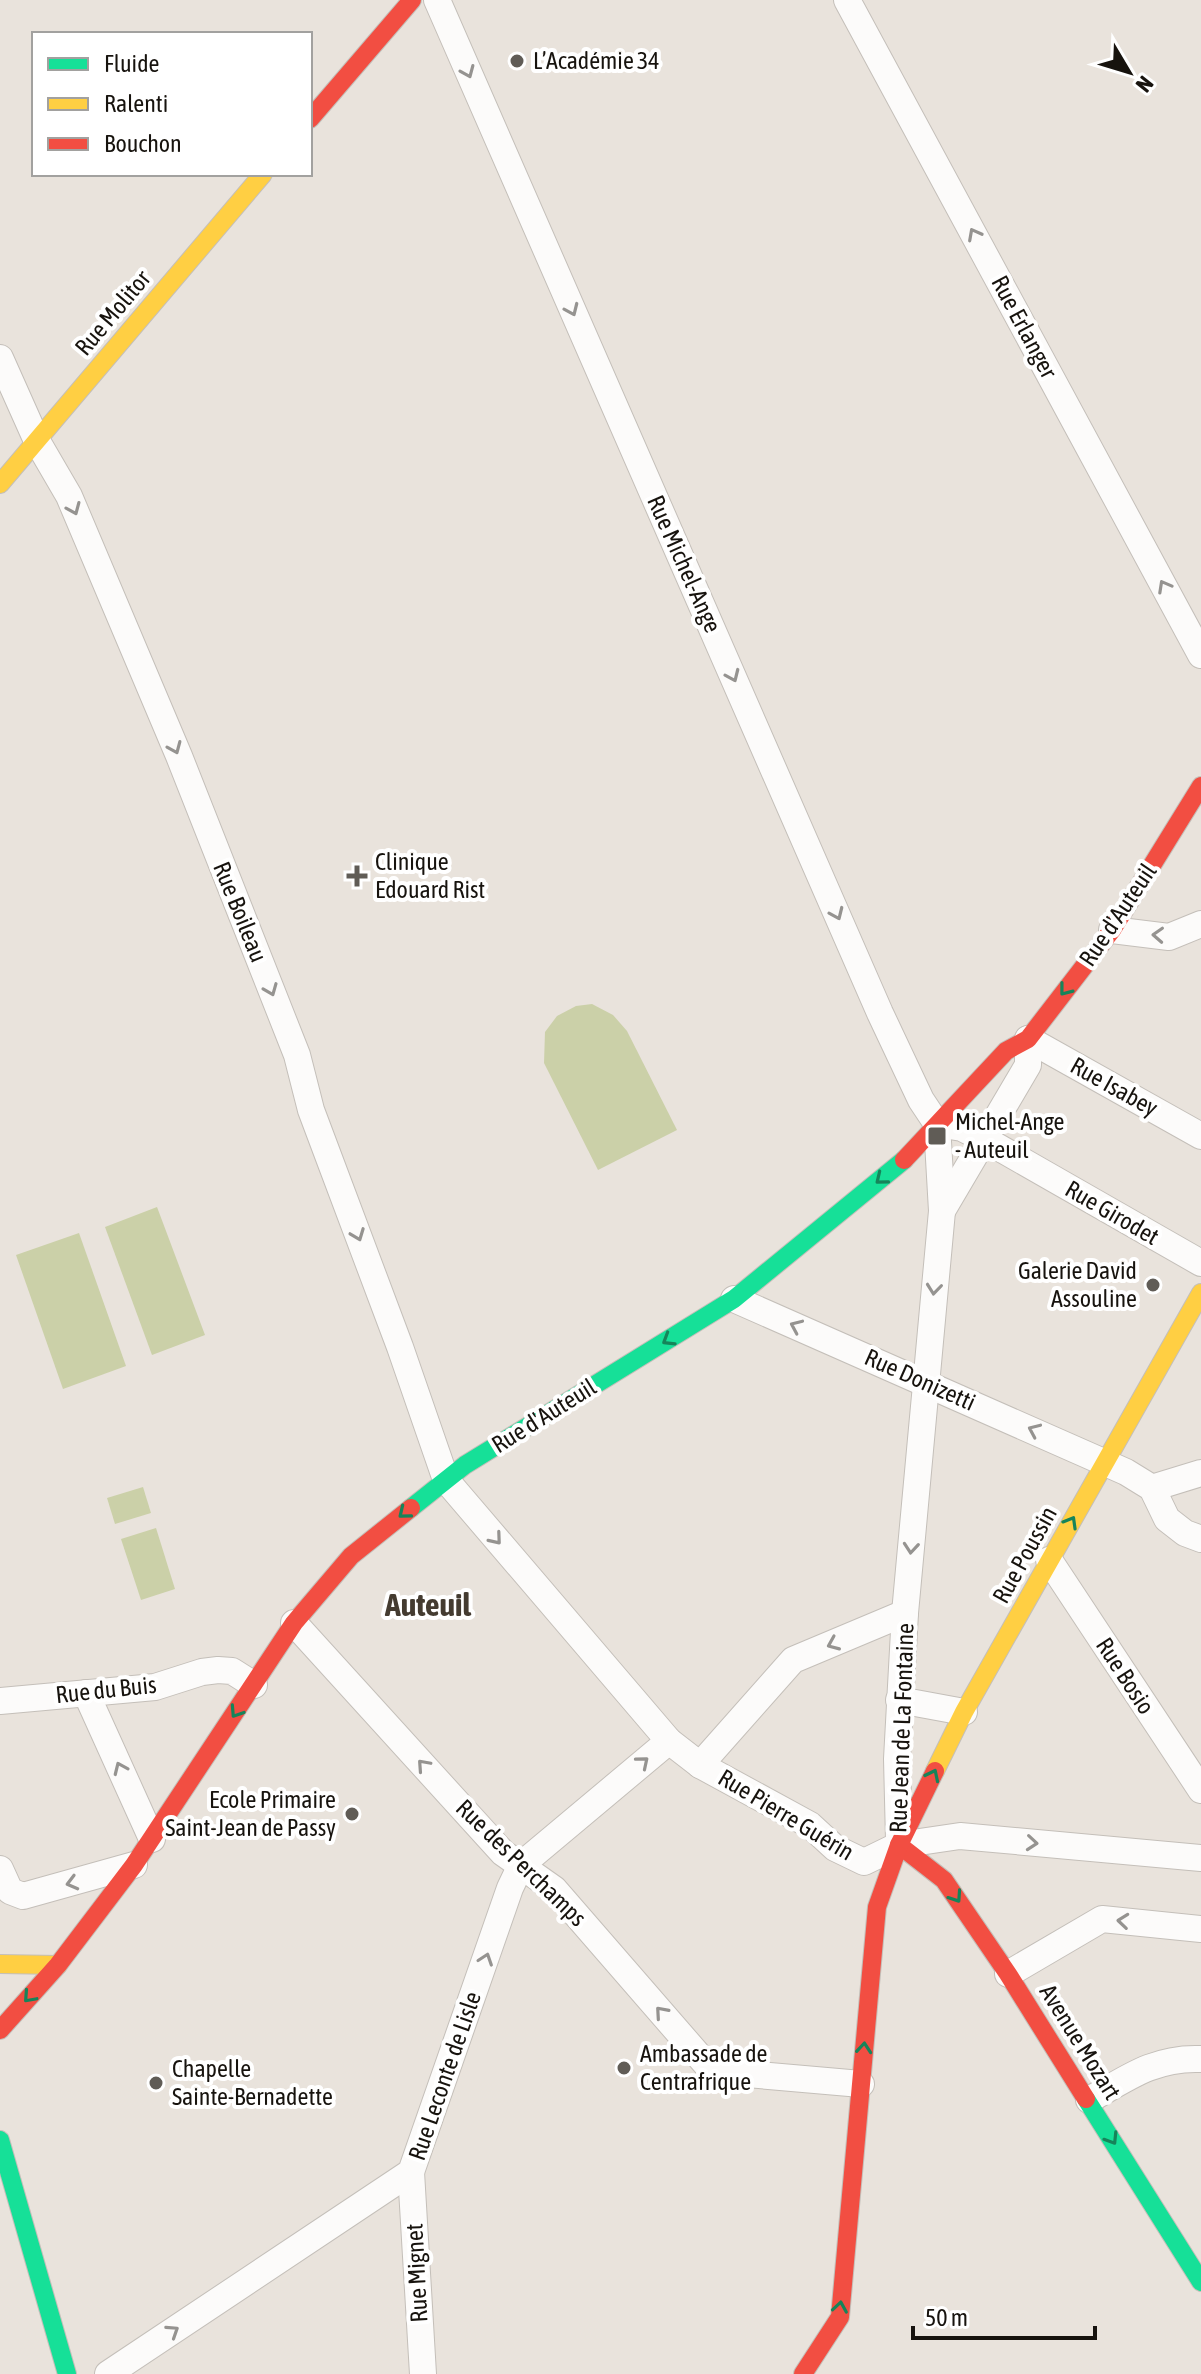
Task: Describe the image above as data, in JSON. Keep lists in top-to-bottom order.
{
  "streets": {
    "street": [
      "Rue Molitor",
      "Rue Erlanger",
      "Rue Michel-Ange",
      "Rue Boileau",
      "Rue d'Auteuil",
      "Rue Isabey",
      "Rue Girodet",
      "Rue Donizetti",
      "Rue Poussin",
      "Rue Bosio",
      "Rue du Buis",
      "Rue Jean de La Fontaine",
      "Rue Pierre Guérin",
      "Rue des Perchamps",
      "Avenue Mozart",
      "Rue Leconte de Lisle",
      "Rue Mignet"
    ]
  },
  "crossings": [
    ["Rue Molitor", "Rue Boileau"],
    ["Rue Michel-Ange", "Rue d'Auteuil"],
    ["Rue Michel-Ange", "Rue Girodet"],
    ["Rue Michel-Ange", "Rue Jean de La Fontaine"],
    ["Rue Boileau", "Rue d'Auteuil"],
    ["Rue Boileau", "Rue Pierre Guérin"],
    ["Rue d'Auteuil", "Rue Isabey"],
    ["Rue d'Auteuil", "Rue Girodet"],
    ["Rue d'Auteuil", "Rue Donizetti"],
    ["Rue d'Auteuil", "Rue du Buis"],
    ["Rue d'Auteuil", "Rue Jean de La Fontaine"],
    ["Rue d'Auteuil", "Rue Pierre Guérin"],
    ["Rue d'Auteuil", "Rue des Perchamps"],
    ["Rue Girodet", "Rue Jean de La Fontaine"],
    ["Rue Donizetti", "Rue Poussin"],
    ["Rue Donizetti", "Rue Jean de La Fontaine"],
    ["Rue Poussin", "Rue Bosio"],
    ["Rue Poussin", "Rue Jean de La Fontaine"],
    ["Rue Poussin", "Rue Pierre Guérin"],
    ["Rue Poussin", "Avenue Mozart"],
    ["Rue Jean de La Fontaine", "Rue Pierre Guérin"],
    ["Rue Jean de La Fontaine", "Rue des Perchamps"],
    ["Rue Jean de La Fontaine", "Avenue Mozart"],
    ["Rue Pierre Guérin", "Avenue Mozart"],
    ["Rue Pierre Guérin", "Rue Leconte de Lisle"],
    ["Rue des Perchamps", "Rue Leconte de Lisle"],
    ["Rue Leconte de Lisle", "Rue Mignet"]
  ],
  "one_way": [
    "Rue Erlanger",
    "Rue Michel-Ange",
    "Rue Boileau",
    "Rue d'Auteuil",
    "Rue Donizetti",
    "Rue Poussin",
    "Rue Pierre Guérin",
    "Rue des Perchamps",
    "Avenue Mozart",
    "Rue Leconte de Lisle"
  ],
  "districts": ["Auteuil"],
  "places": {
    "other": [
      "L’Académie 34",
      "Galerie David Assouline",
      "Ecole Primaire Saint-Jean de Passy",
      "Ambassade de Centrafrique",
      "Chapelle Sainte-Bernadette"
    ],
    "health": ["Clinique Edouard Rist"],
    "transit": ["Michel-Ange - Auteuil"]
  },
  "legend": ["Fluide", "Ralenti", "Bouchon"],
  "scale_bar": "50 m",
  "north": "bottom right"
}
